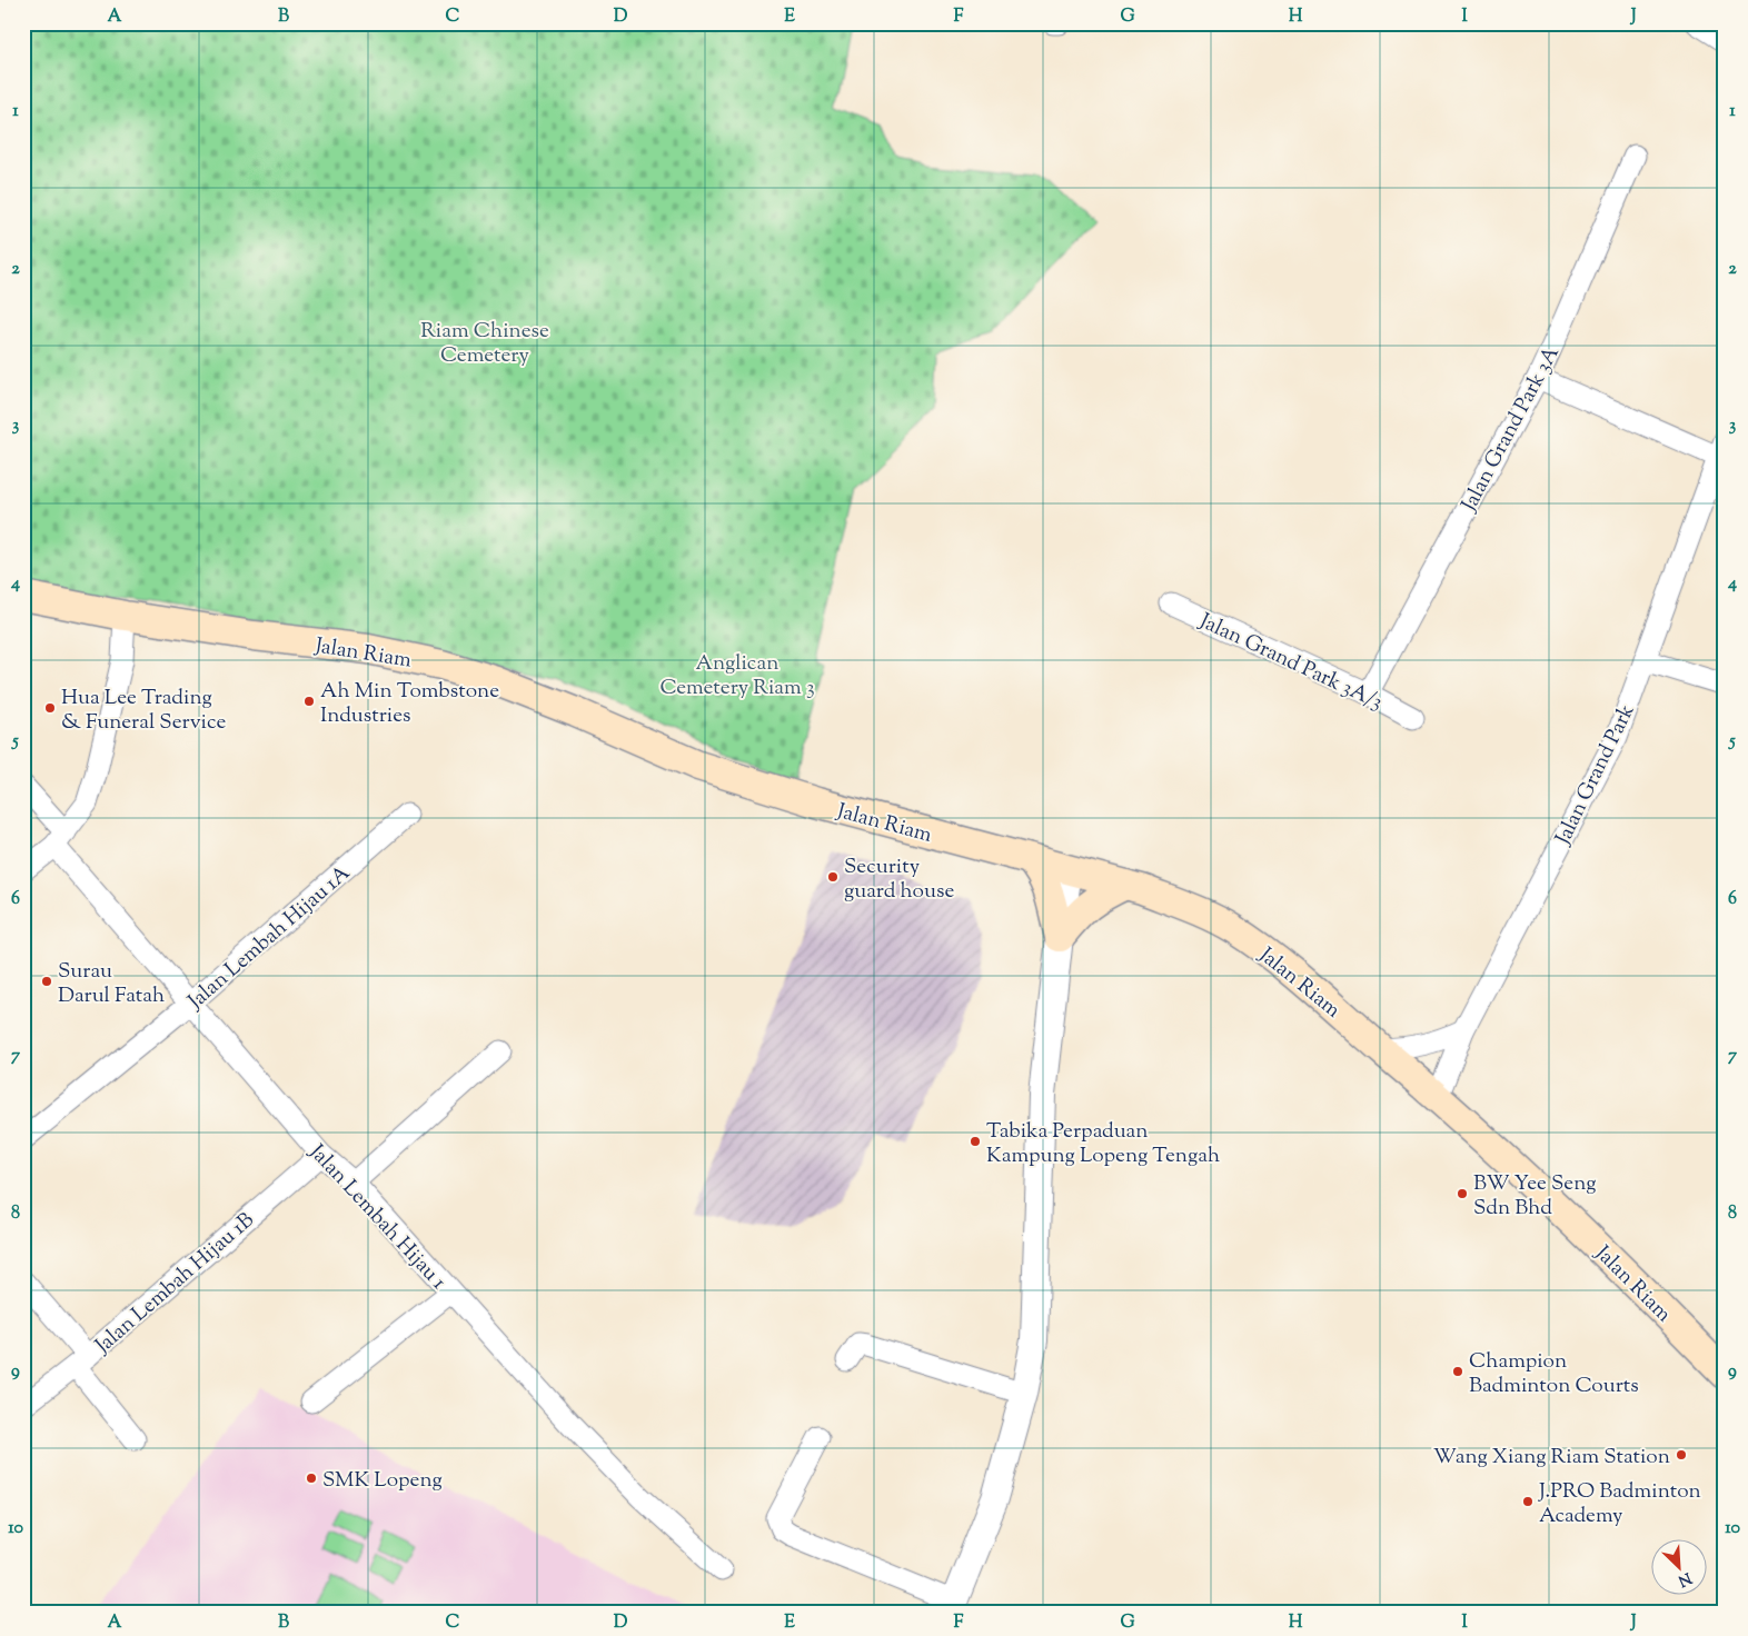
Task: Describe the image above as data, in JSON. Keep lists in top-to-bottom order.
{
  "streets": {
    "main road": ["Jalan Riam"],
    "street": [
      "Jalan Grand Park 3A",
      "Jalan Grand Park 3A/3",
      "Jalan Grand Park",
      "Jalan Lembah Hijau 1A",
      "Jalan Lembah Hijau 1",
      "Jalan Lembah Hijau 1B"
    ]
  },
  "crossings": [
    ["Jalan Grand Park 3A", "Jalan Grand Park 3A/3"],
    ["Jalan Riam", "Jalan Grand Park"],
    ["Jalan Lembah Hijau 1A", "Jalan Lembah Hijau 1"],
    ["Jalan Lembah Hijau 1", "Jalan Lembah Hijau 1B"]
  ],
  "parks": ["Riam Chinese Cemetery", "Anglican Cemetery Riam 3"],
  "places": [
    "Ah Min Tombstone Industries",
    "Hua Lee Trading & Funeral Service",
    "Security guard house",
    "Surau Darul Fatah",
    "Tabika Perpaduan Kampung Lopeng Tengah",
    "BW Yee Seng Sdn Bhd",
    "Champion Badminton Courts",
    "Wang Xiang Riam Station",
    "SMK Lopeng",
    "J.PRO Badminton Academy"
  ],
  "north": "bottom right",
  "grid": {
    "columns": [
      "A",
      "B",
      "C",
      "D",
      "E",
      "F",
      "G",
      "H",
      "I",
      "J"
    ],
    "rows": [
      "1",
      "2",
      "3",
      "4",
      "5",
      "6",
      "7",
      "8",
      "9",
      "10"
    ]
  }
}
